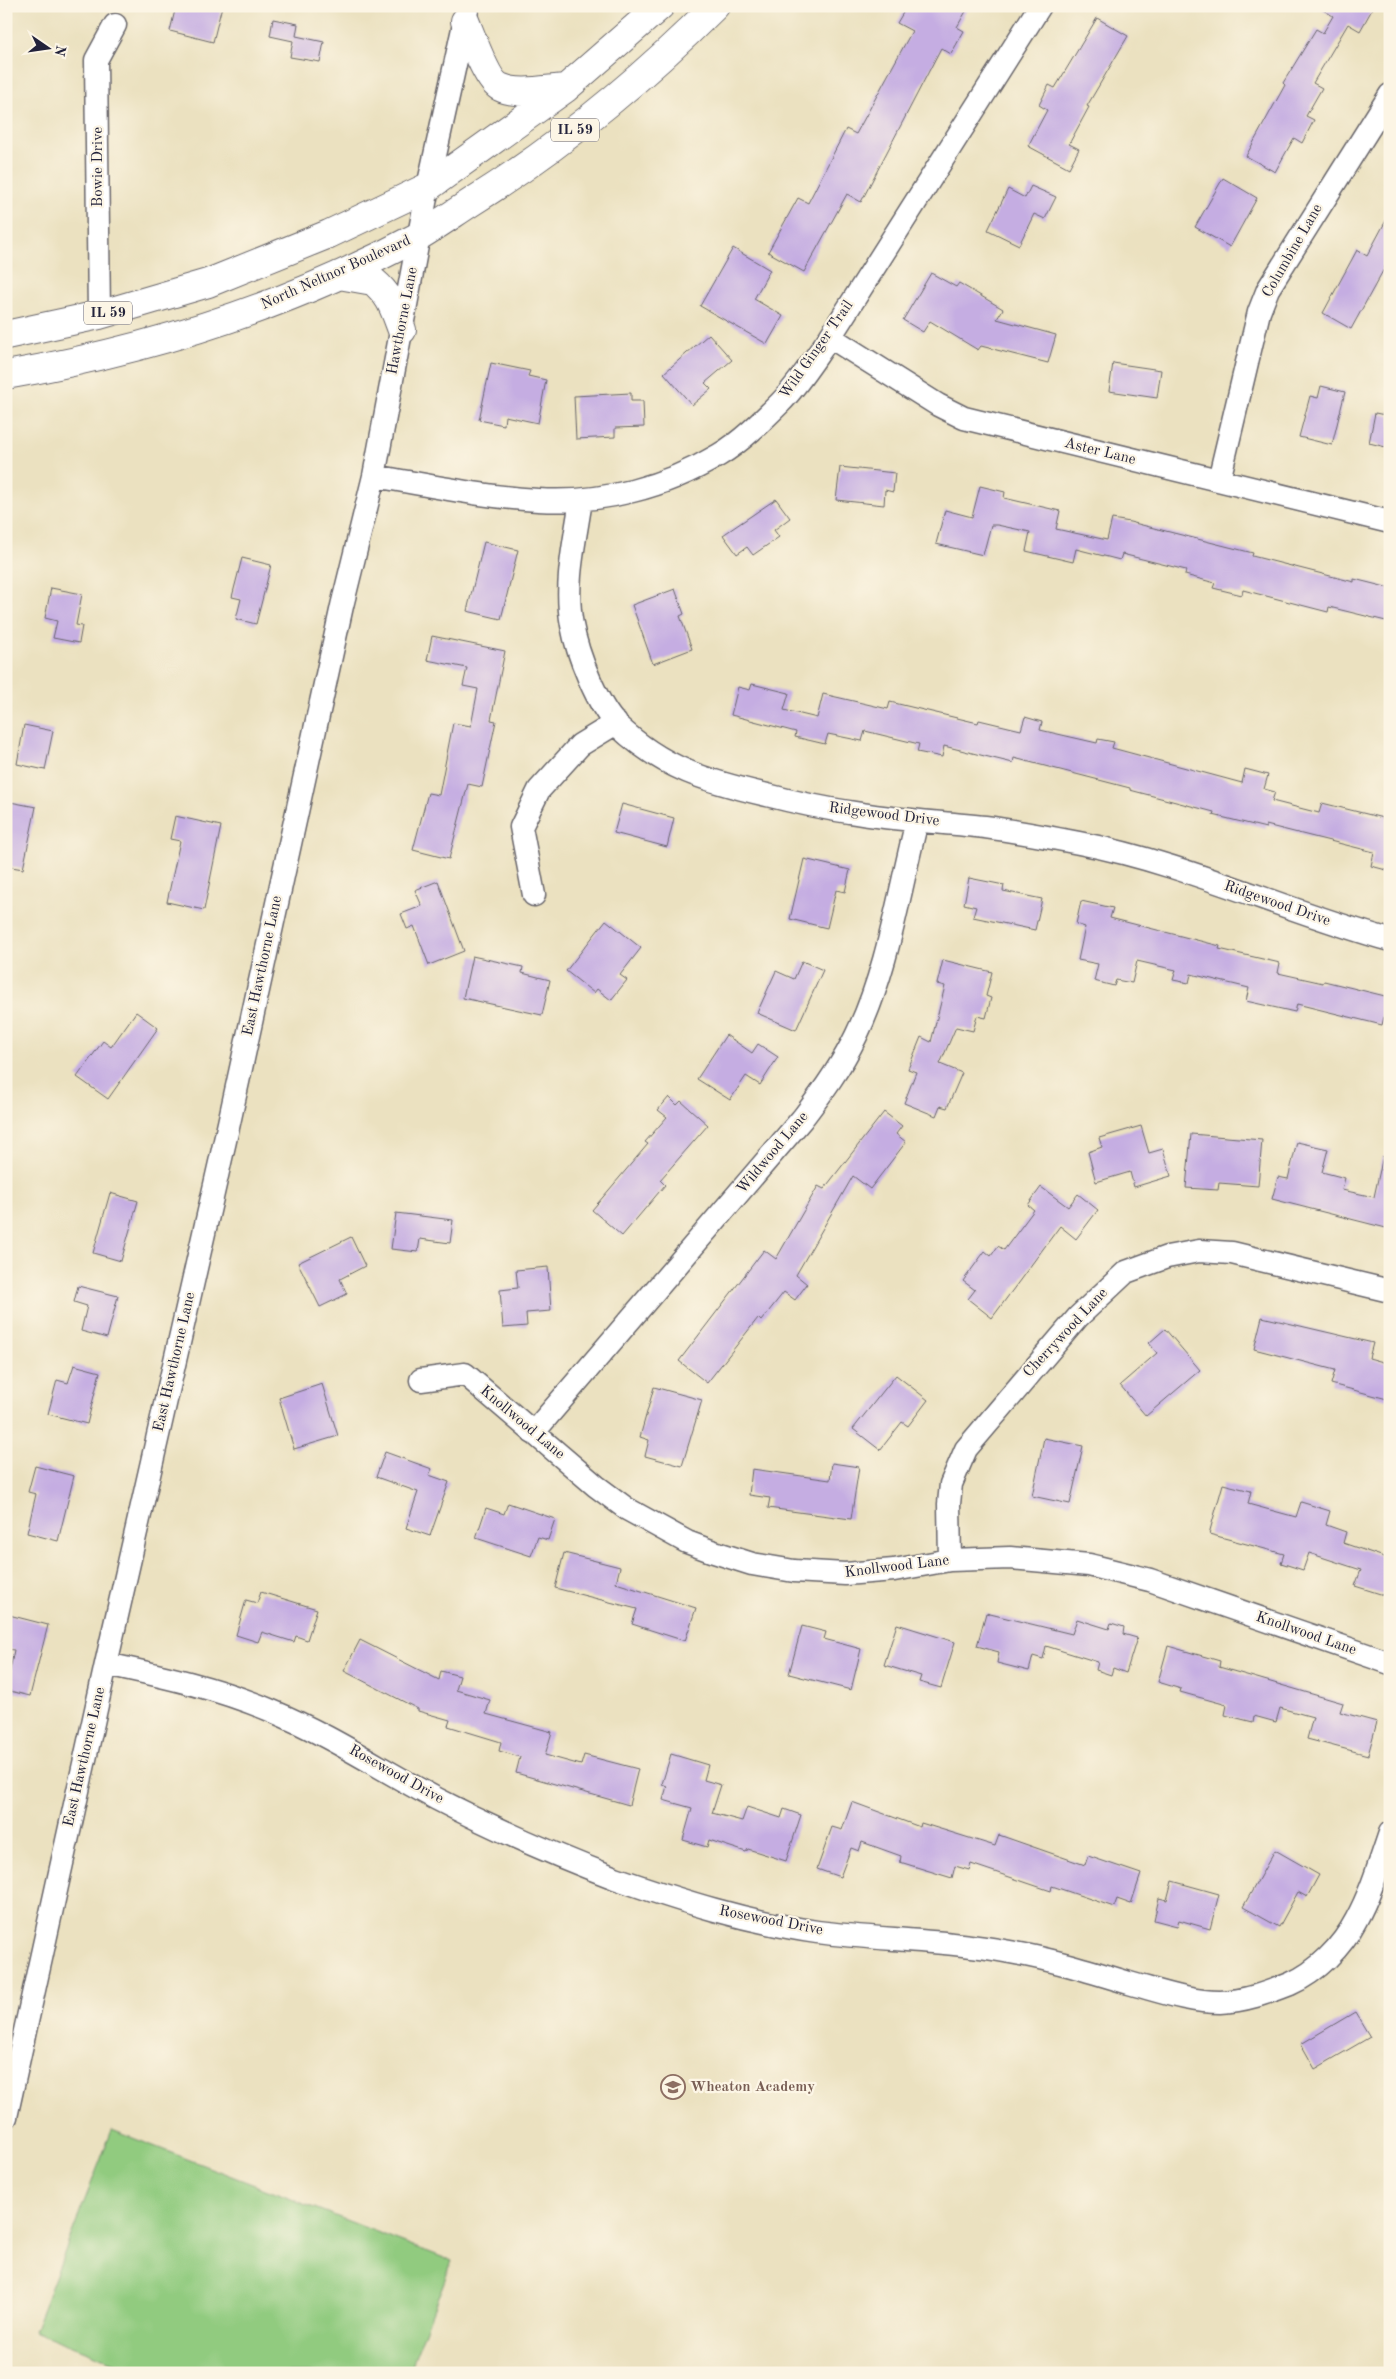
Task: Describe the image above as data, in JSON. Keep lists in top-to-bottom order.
{
  "streets": {
    "main road": ["IL 59", "North Neltnor Boulevard"],
    "street": [
      "Bowie Drive",
      "Columbine Lane",
      "Hawthorne Lane",
      "Wild Ginger Trail",
      "Aster Lane",
      "Ridgewood Drive",
      "East Hawthorne Lane",
      "Wildwood Lane",
      "Cherrywood Lane",
      "Knollwood Lane",
      "Rosewood Drive"
    ]
  },
  "crossings": [
    ["IL 59", "Bowie Drive"],
    ["IL 59", "Hawthorne Lane"],
    ["Columbine Lane", "Aster Lane"],
    ["North Neltnor Boulevard", "Hawthorne Lane"],
    ["Hawthorne Lane", "Wild Ginger Trail"],
    ["Hawthorne Lane", "East Hawthorne Lane"],
    ["Wild Ginger Trail", "Aster Lane"],
    ["Wild Ginger Trail", "Ridgewood Drive"],
    ["Ridgewood Drive", "Wildwood Lane"],
    ["East Hawthorne Lane", "Rosewood Drive"],
    ["Wildwood Lane", "Knollwood Lane"],
    ["Cherrywood Lane", "Knollwood Lane"]
  ],
  "places": {
    "school or university": ["Wheaton Academy"]
  },
  "north": "right"
}
